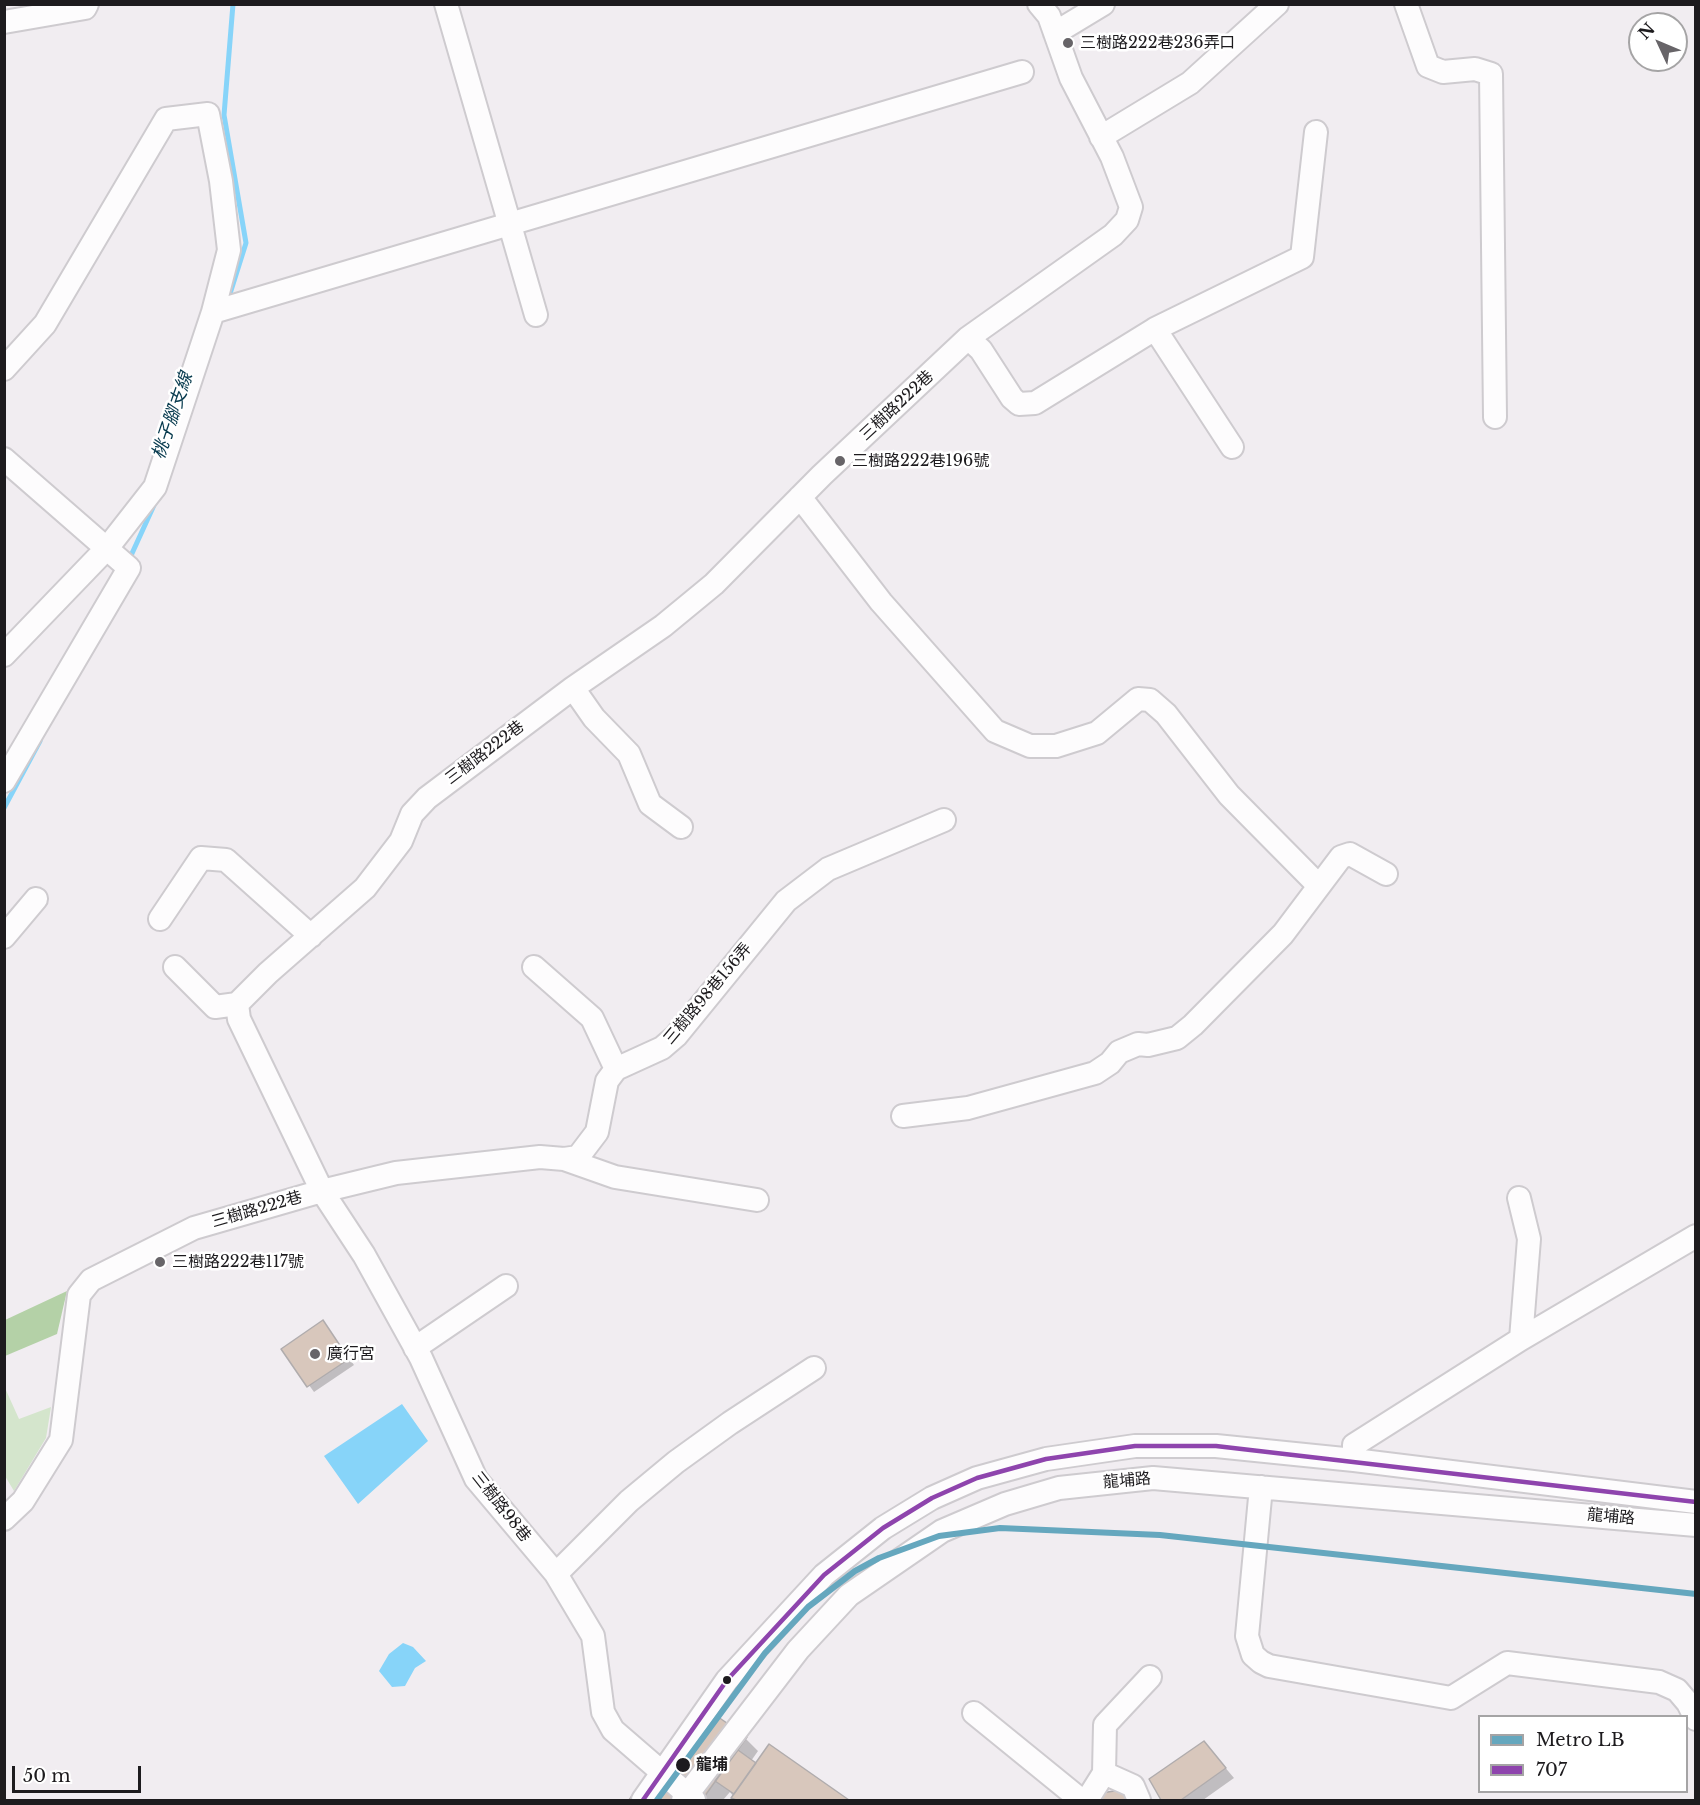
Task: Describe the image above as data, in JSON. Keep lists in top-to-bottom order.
{
  "streets": {
    "street": [
      "三樹路222巷",
      "三樹路98巷156弄",
      "龍埔路",
      "三樹路98巷"
    ]
  },
  "crossings": [
    ["三樹路222巷", "三樹路98巷"],
    ["龍埔路", "三樹路98巷"]
  ],
  "water": ["桃子腳支線"],
  "places": [
    "三樹路222巷236弄口",
    "三樹路222巷196號",
    "三樹路222巷117號",
    "廣行宮",
    "龍埔"
  ],
  "lines": ["transit line 707", "metro line LB"],
  "legend": ["Metro LB", "707"],
  "scale_bar": "50 m",
  "north": "top left"
}
